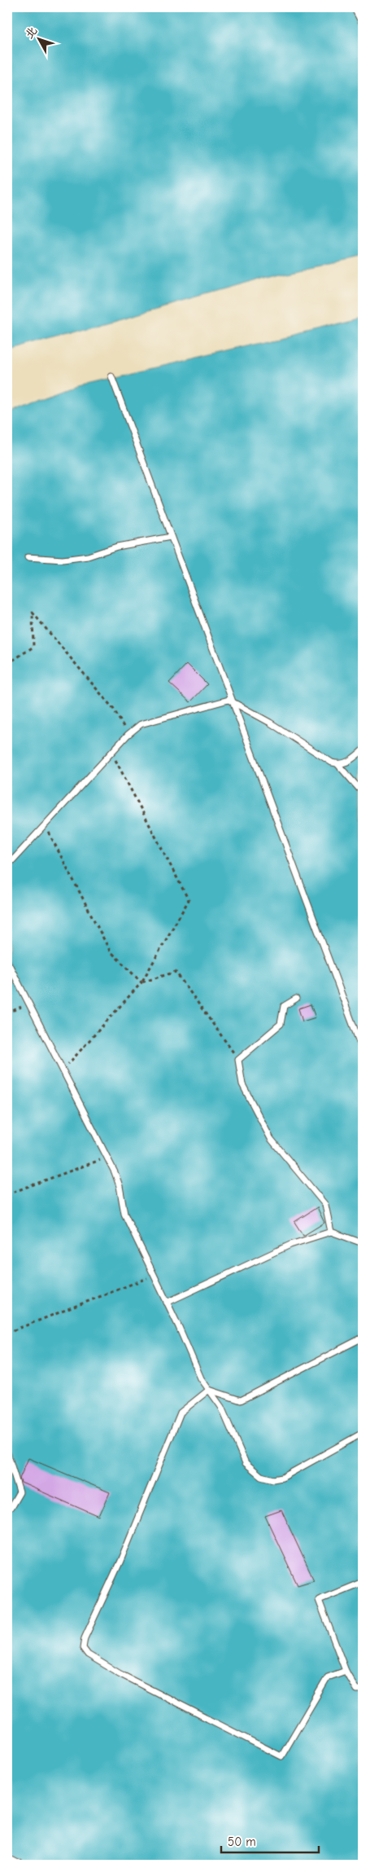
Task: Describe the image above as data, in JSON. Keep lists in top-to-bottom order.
{
  "scale_bar": "50 m",
  "north": "top left"
}
